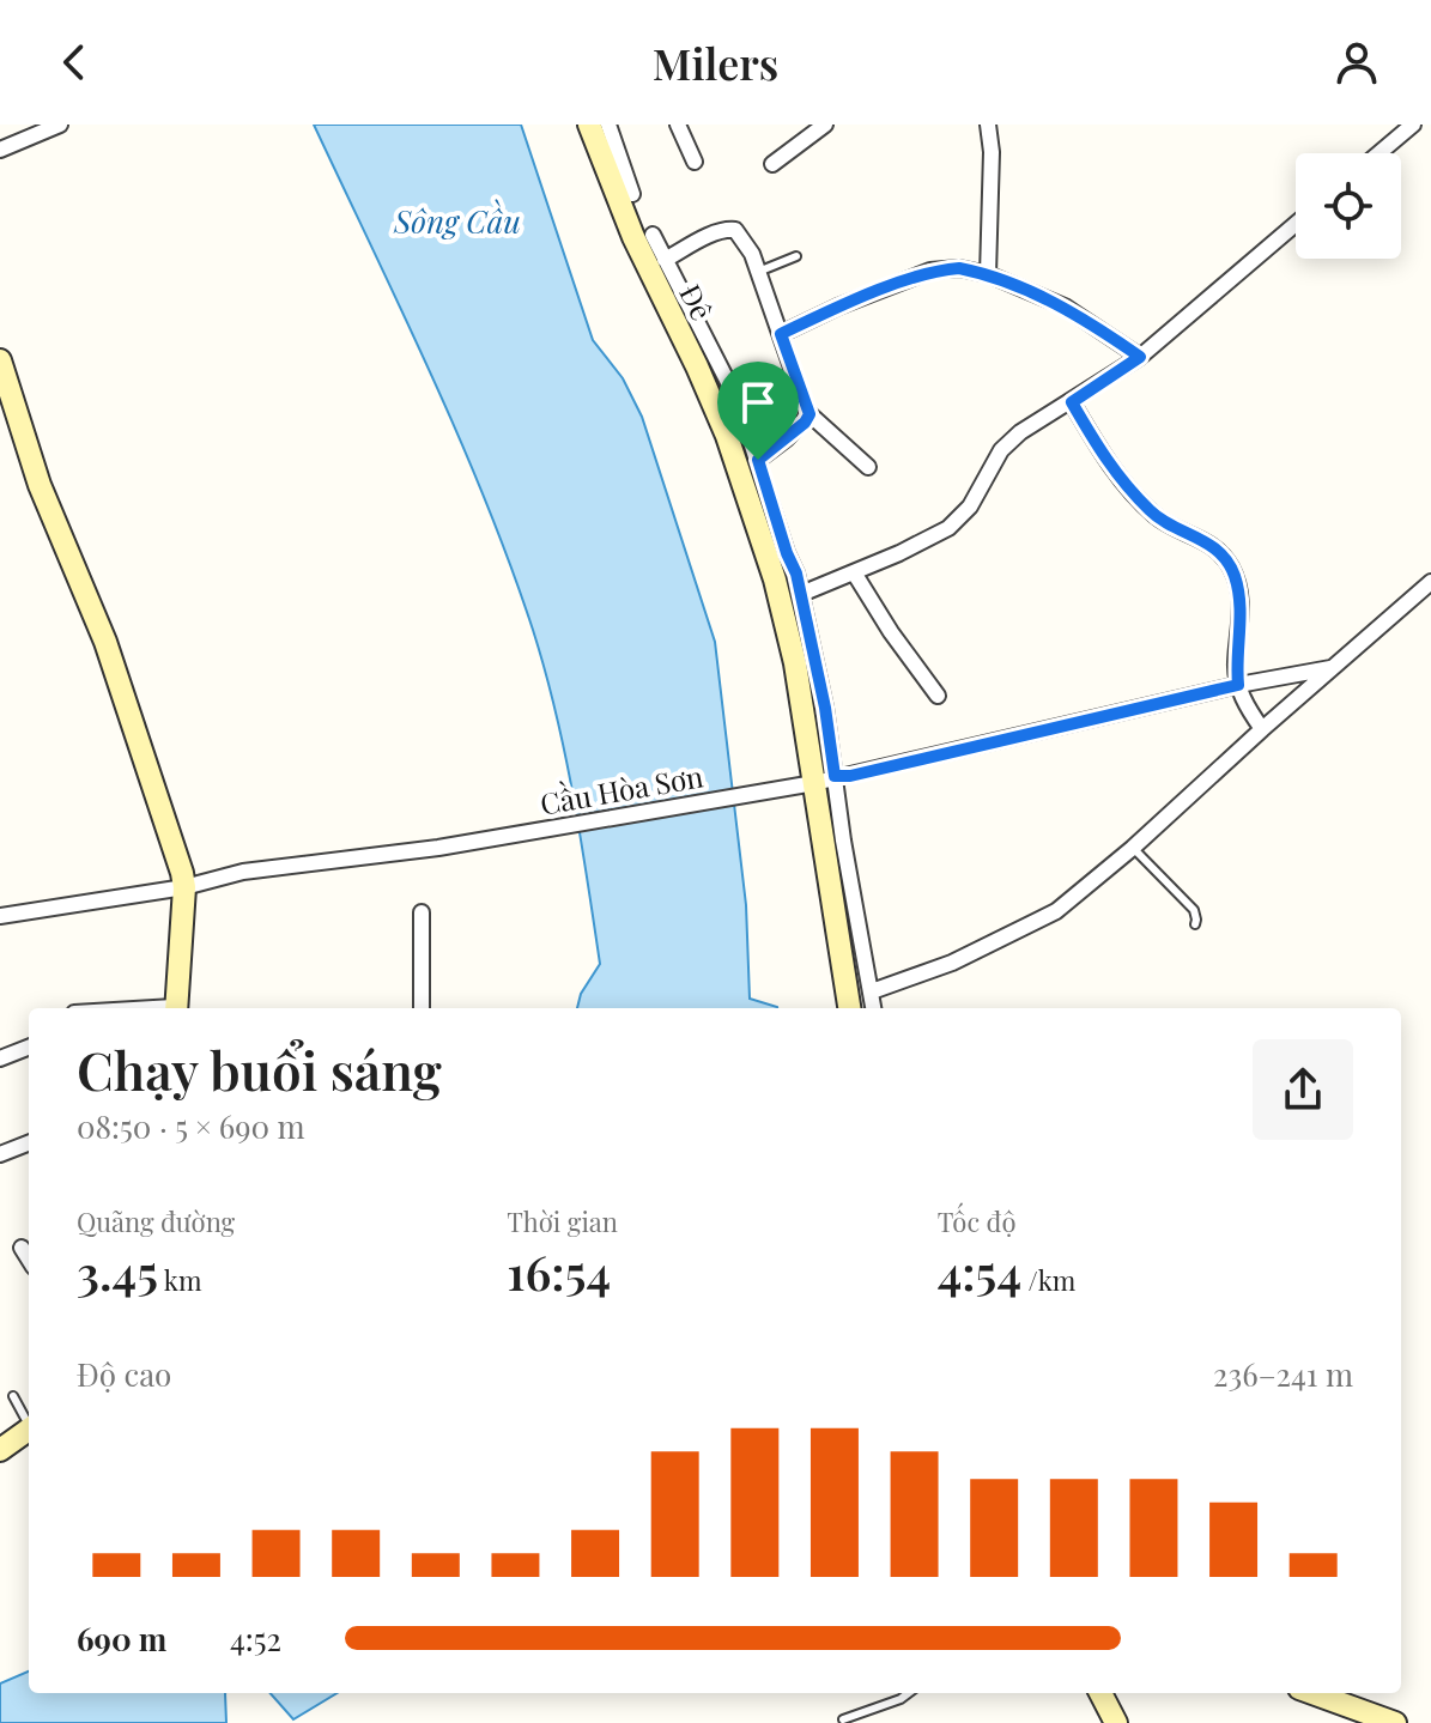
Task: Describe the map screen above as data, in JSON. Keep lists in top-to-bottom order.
{
  "streets": {
    "main road": ["Đê"],
    "street": ["Cầu Hòa Sơn"]
  },
  "crossings": [
    ["Đê", "Cầu Hòa Sơn"]
  ],
  "water": ["Sông Cầu"],
  "page": {
    "header": "Milers",
    "heading": ["Chạy buổi sáng", "08:50 · 5 × 690 m"],
    "stats": [
      ["Quãng đường", "3.45 km"],
      ["Thời gian", "16:54"],
      ["Tốc độ", "4:54 /km"]
    ],
    "chart": ["Độ cao", "236–241 m"],
    "list": [
      {
        "name": "690 m",
        "note": "4:52"
      }
    ]
  }
}
